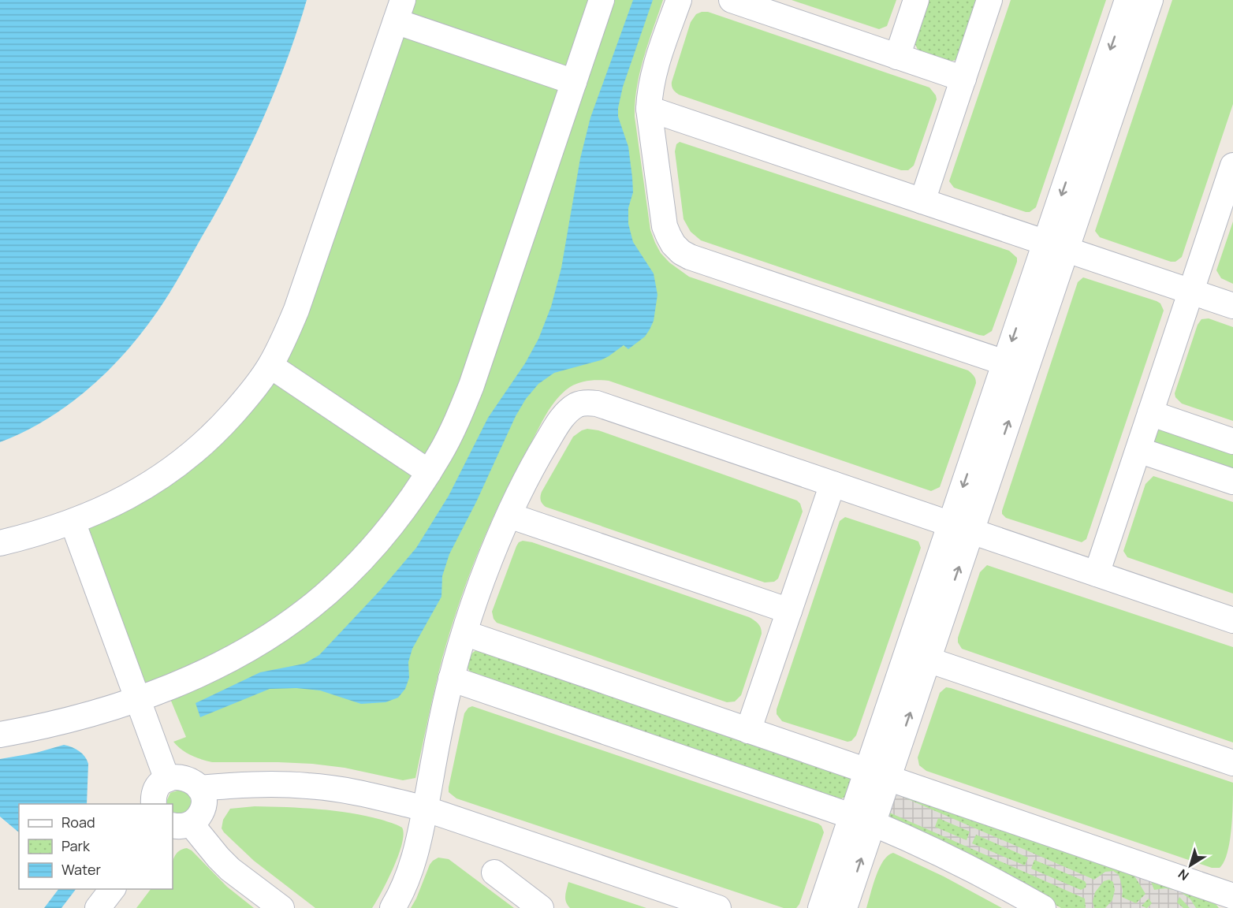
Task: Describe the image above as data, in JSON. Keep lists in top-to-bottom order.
{
  "legend": ["Road", "Park", "Water"],
  "north": "bottom left"
}
